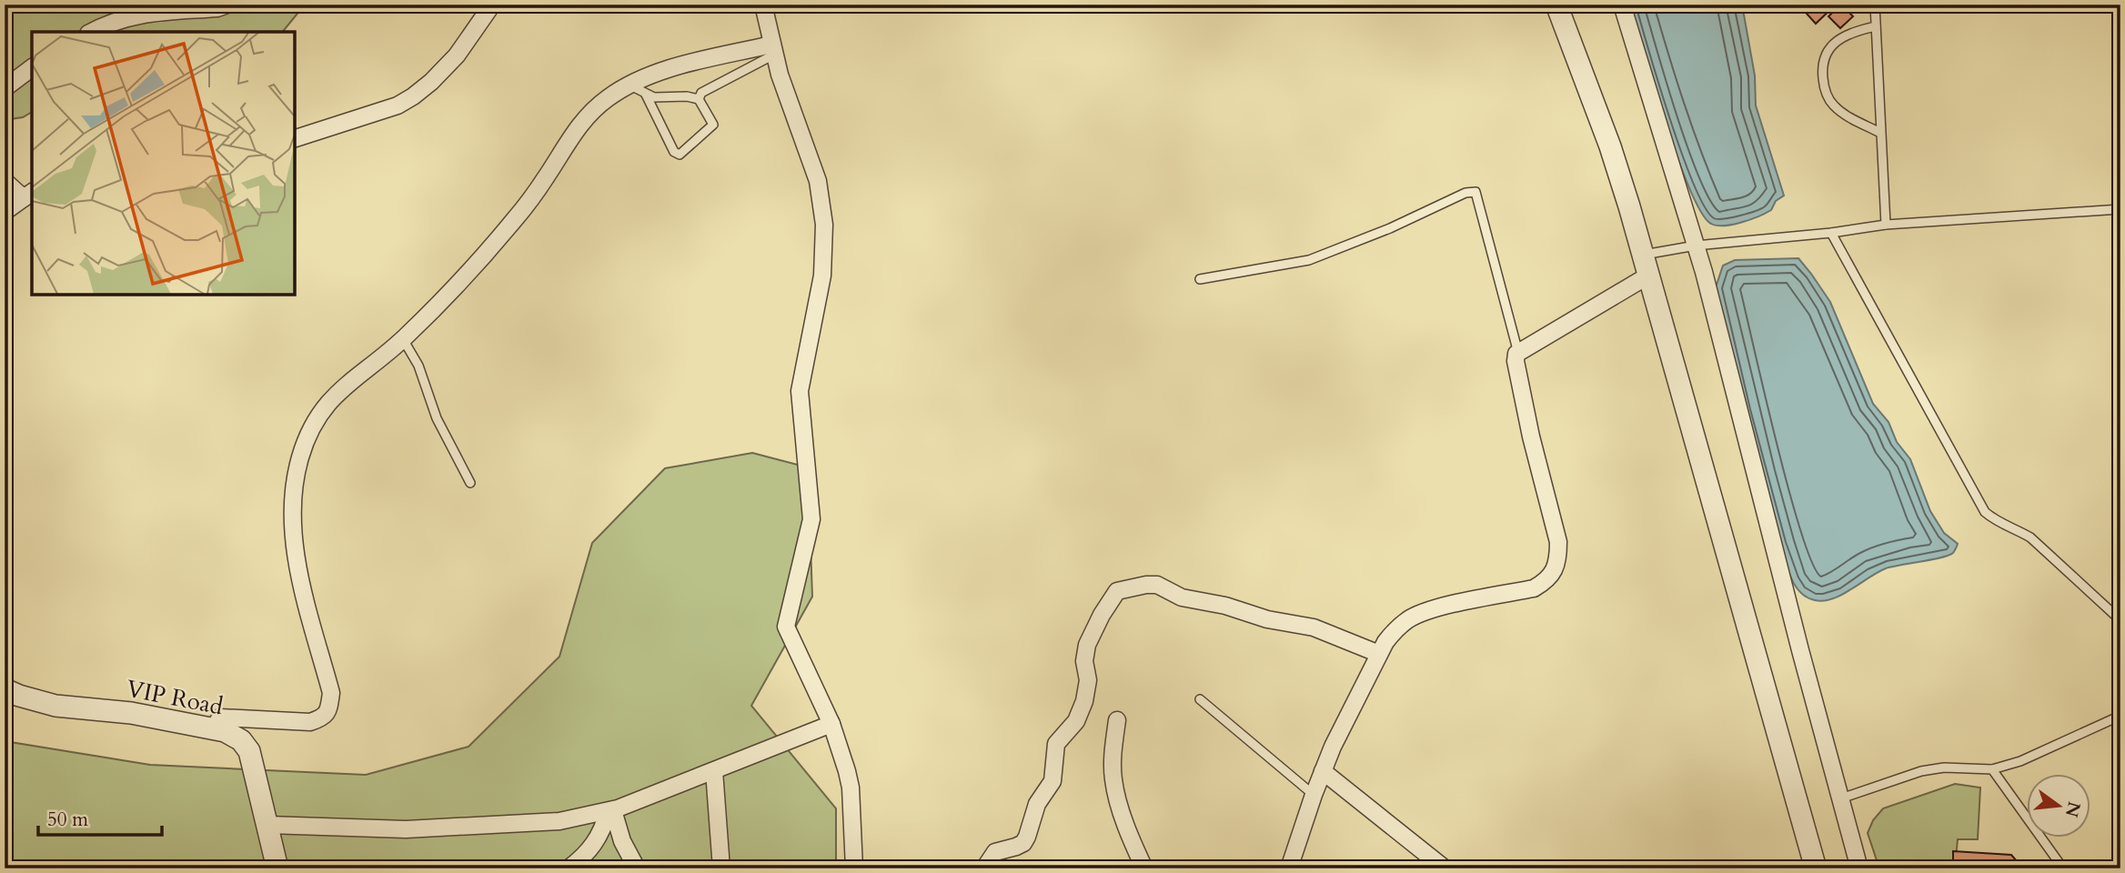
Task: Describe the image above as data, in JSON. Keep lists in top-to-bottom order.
{
  "streets": {
    "street": ["VIP Road"]
  },
  "scale_bar": "50 m",
  "north": "right"
}
